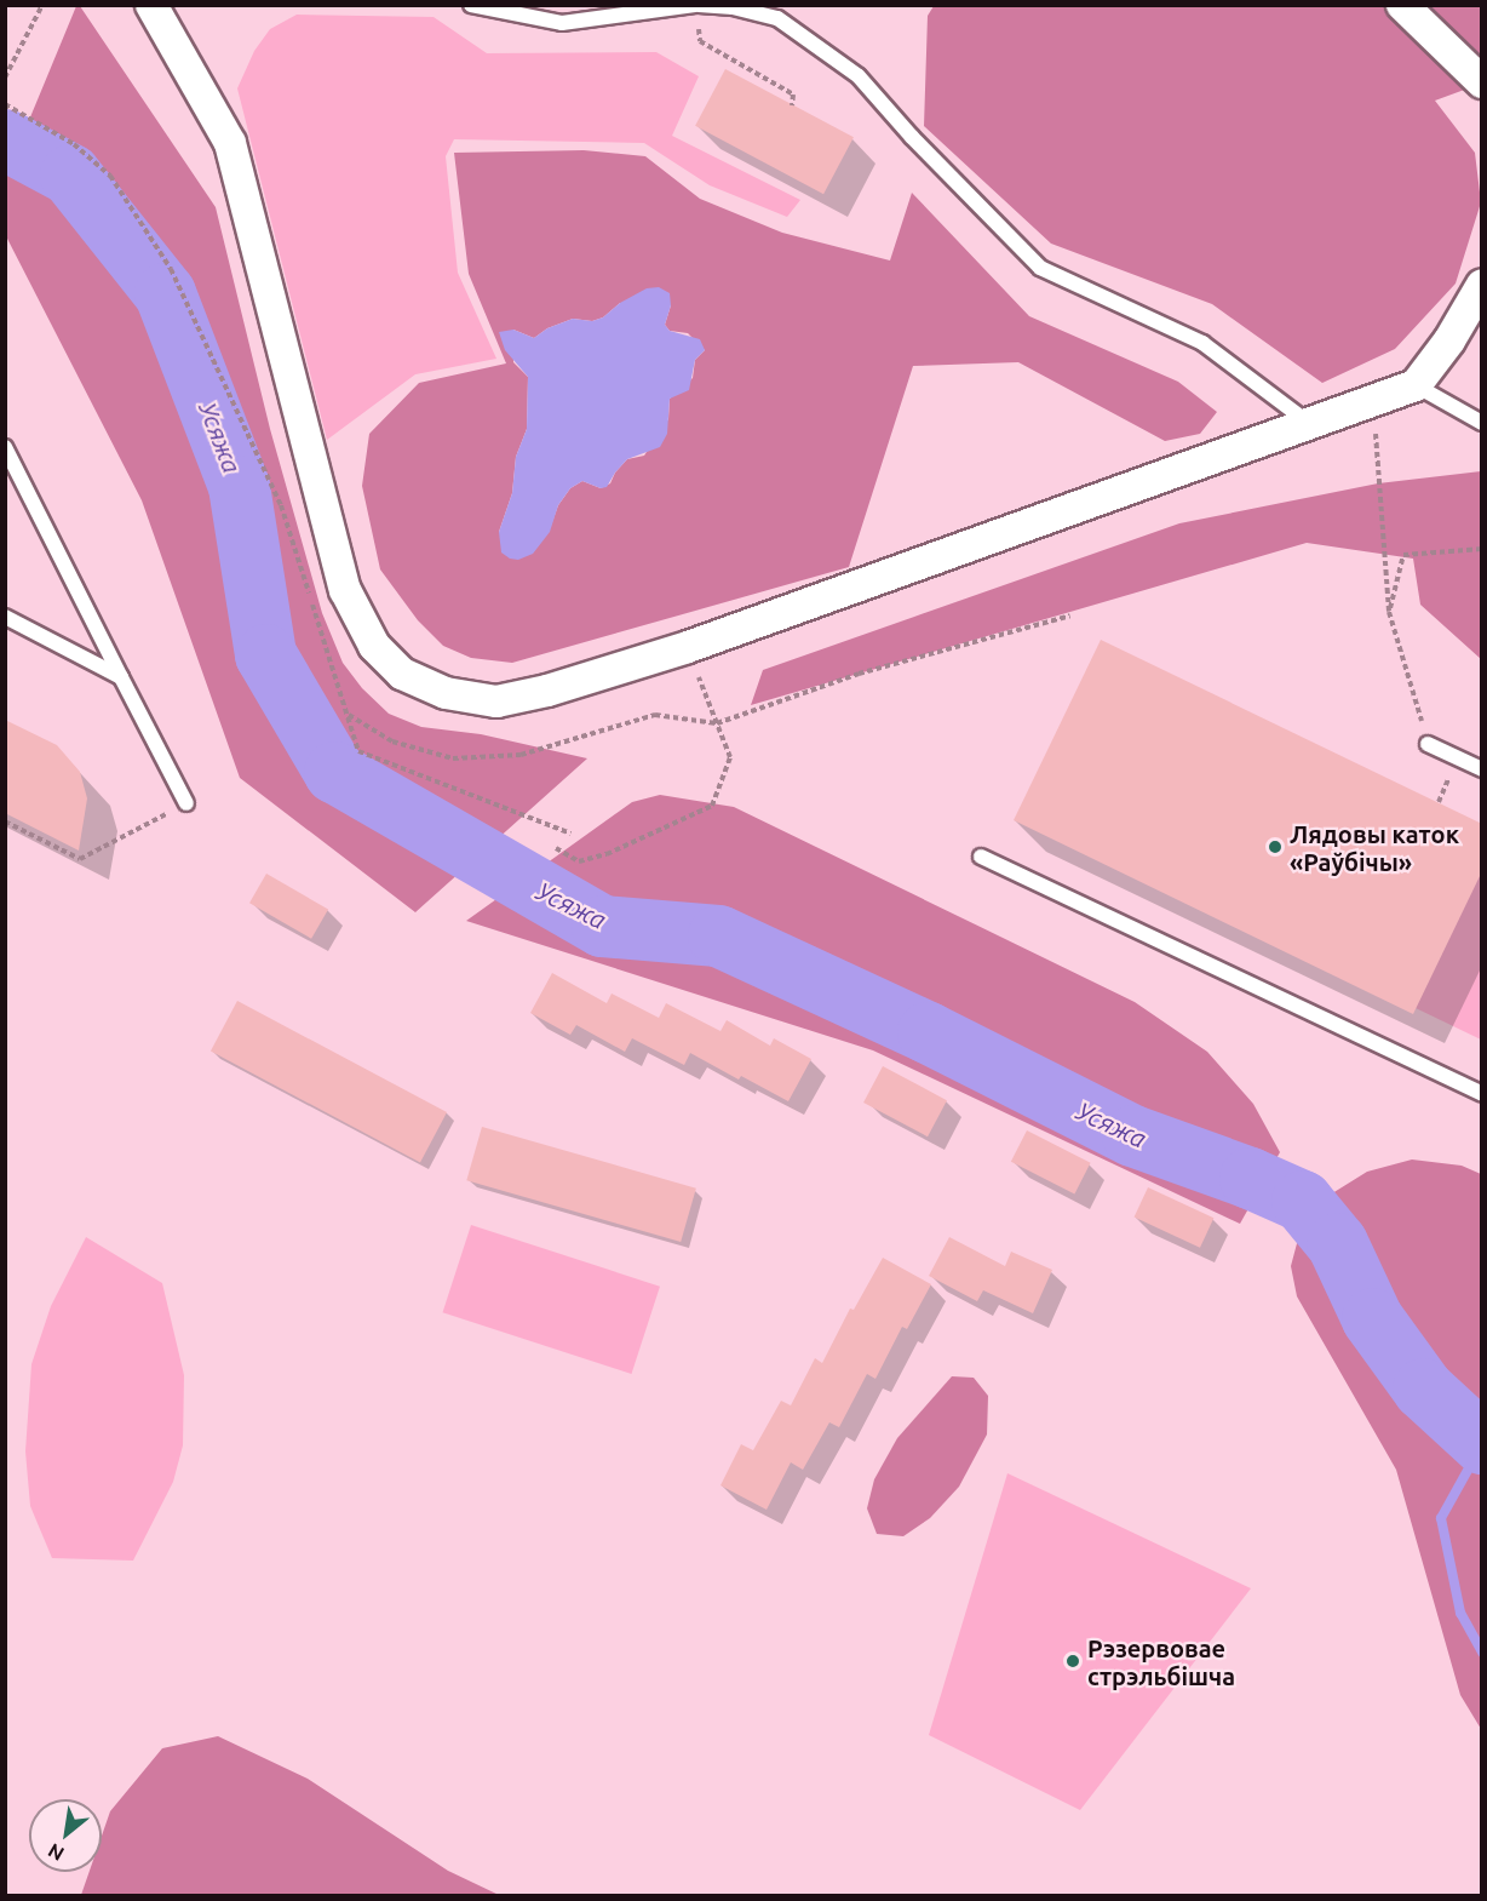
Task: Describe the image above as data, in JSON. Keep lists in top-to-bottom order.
{
  "water": ["Усяжа"],
  "places": ["Лядовы каток «Раўбічы»", "Рэзервовае стрэльбішча"],
  "north": "bottom left"
}
